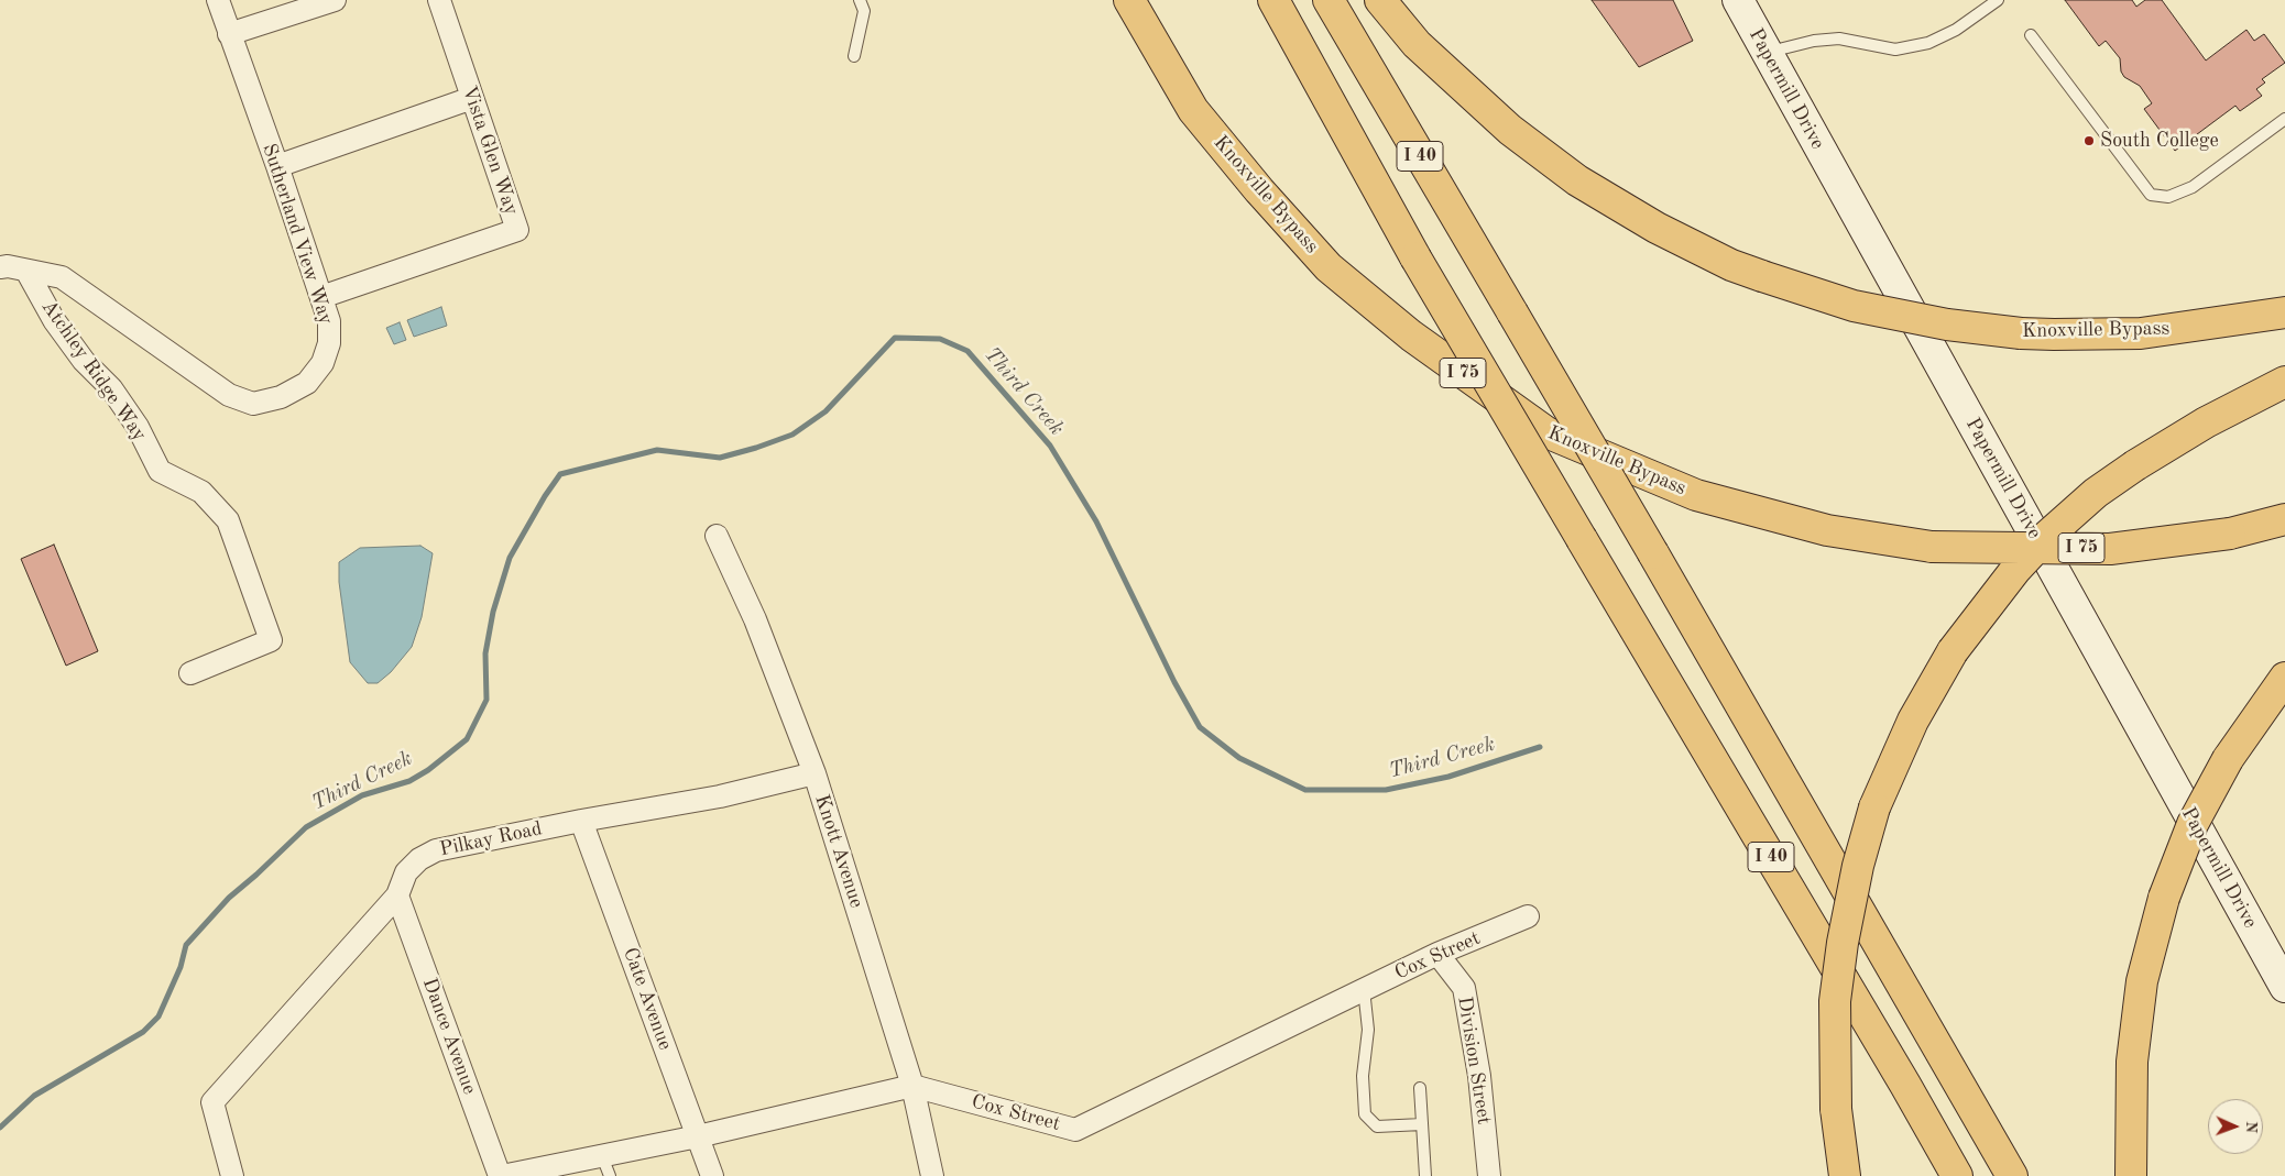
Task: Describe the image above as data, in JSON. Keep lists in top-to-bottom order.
{
  "streets": {
    "highway": ["I 40", "Knoxville Bypass", "I 75"],
    "main road": ["Papermill Drive"],
    "street": [
      "Vista Glen Way",
      "Sutherland View Way",
      "Atchley Ridge Way",
      "Pilkay Road",
      "Knott Avenue",
      "Cox Street",
      "Cate Avenue",
      "Dance Avenue",
      "Division Street"
    ]
  },
  "crossings": [
    ["Vista Glen Way", "Sutherland View Way"],
    ["Sutherland View Way", "Atchley Ridge Way"],
    ["Pilkay Road", "Knott Avenue"],
    ["Pilkay Road", "Cate Avenue"],
    ["Pilkay Road", "Dance Avenue"],
    ["Knott Avenue", "Cox Street"],
    ["Cox Street", "Cate Avenue"],
    ["Cox Street", "Dance Avenue"],
    ["Cox Street", "Division Street"]
  ],
  "water": ["Third Creek"],
  "places": ["South College"],
  "north": "right"
}
